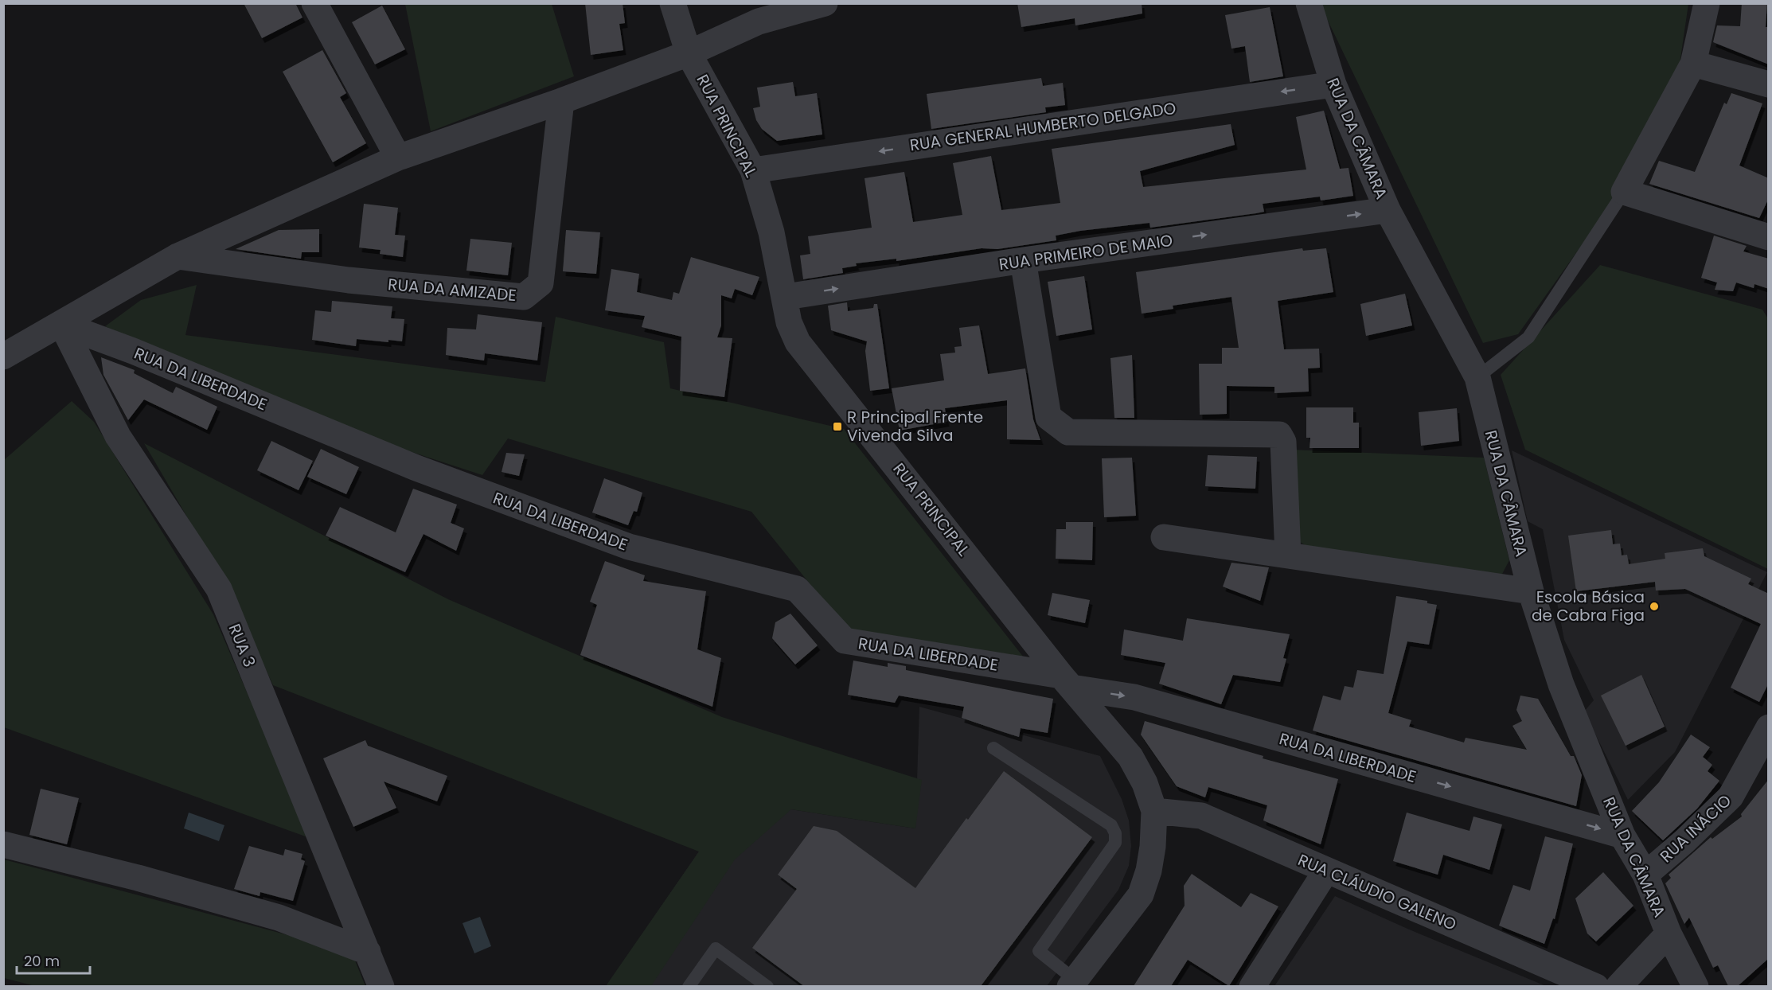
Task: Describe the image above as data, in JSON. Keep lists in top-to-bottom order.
{
  "streets": {
    "street": [
      "RUA PRINCIPAL",
      "RUA GENERAL HUMBERTO DELGADO",
      "RUA DA CÂMARA",
      "RUA PRIMEIRO DE MAIO",
      "RUA DA AMIZADE",
      "RUA DA LIBERDADE",
      "RUA 3",
      "RUA INÁCIO",
      "RUA CLÁUDIO GALENO"
    ]
  },
  "crossings": [
    ["RUA PRINCIPAL", "RUA GENERAL HUMBERTO DELGADO"],
    ["RUA PRINCIPAL", "RUA PRIMEIRO DE MAIO"],
    ["RUA PRINCIPAL", "RUA DA LIBERDADE"],
    ["RUA PRINCIPAL", "RUA CLÁUDIO GALENO"],
    ["RUA GENERAL HUMBERTO DELGADO", "RUA DA CÂMARA"],
    ["RUA DA CÂMARA", "RUA PRIMEIRO DE MAIO"],
    ["RUA DA CÂMARA", "RUA DA LIBERDADE"],
    ["RUA DA CÂMARA", "RUA INÁCIO"],
    ["RUA DA LIBERDADE", "RUA 3"]
  ],
  "one_way": ["RUA GENERAL HUMBERTO DELGADO", "RUA PRIMEIRO DE MAIO"],
  "places": {
    "transit": ["R Principal Frente Vivenda Silva"],
    "other": ["Escola Básica de Cabra Figa"]
  },
  "scale_bar": "20 m"
}
